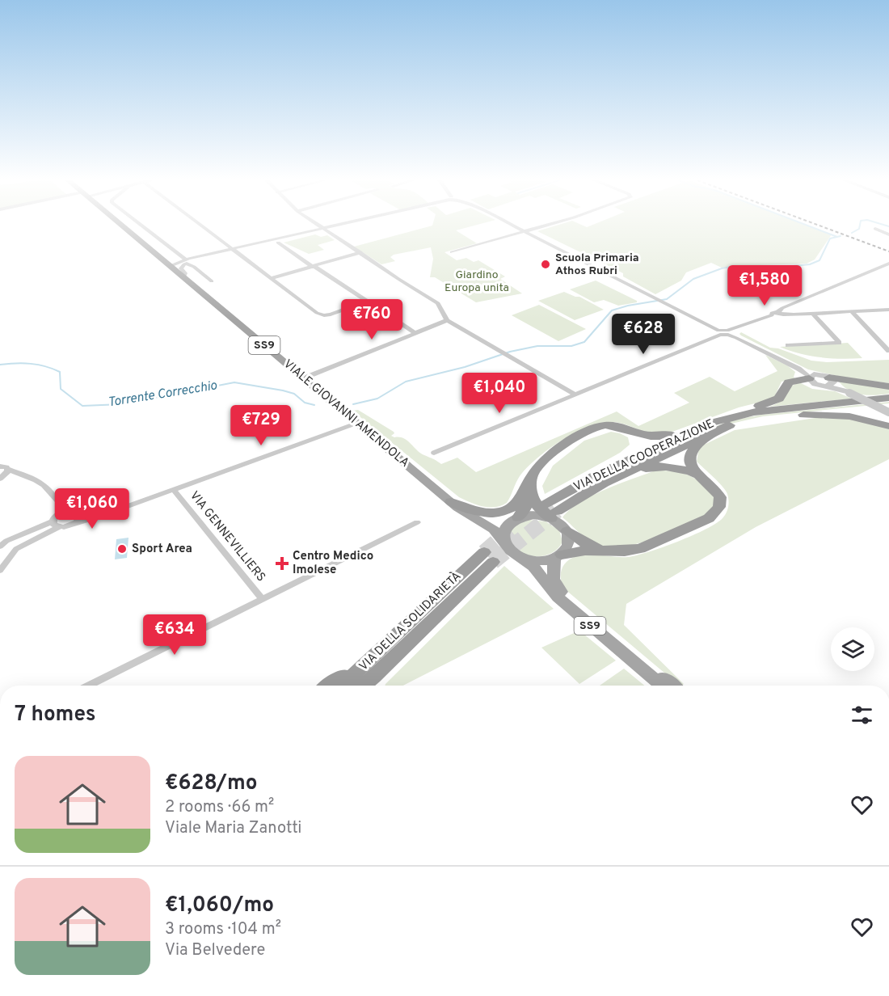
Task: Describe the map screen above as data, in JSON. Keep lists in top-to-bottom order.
{
  "streets": {
    "highway": ["VIA DELLA COOPERAZIONE", "VIA DELLA SOLIDARIETÀ"],
    "main road": ["SS9", "VIALE GIOVANNI AMENDOLA"],
    "street": ["VIA GENNEVILLIERS"]
  },
  "crossings": [
    ["SS9", "VIALE GIOVANNI AMENDOLA"],
    ["SS9", "VIA DELLA COOPERAZIONE"],
    ["VIALE GIOVANNI AMENDOLA", "VIA DELLA COOPERAZIONE"]
  ],
  "water": ["Torrente Correcchio"],
  "parks": ["Giardino Europa unita"],
  "places": {
    "other": ["Scuola Primaria Athos Rubri", "Sport Area"],
    "health": ["Centro Medico Imolese"]
  },
  "page": {
    "price": [
      "€1,580",
      "€760",
      "€628",
      "€1,040",
      "€729",
      "€1,060",
      "€634"
    ],
    "heading": "7 homes",
    "list": [
      {
        "name": "€628/mo",
        "note": "2 rooms · 66 m² · Viale Maria Zanotti"
      },
      {
        "name": "€1,060/mo",
        "note": "3 rooms · 104 m² · Via Belvedere"
      }
    ]
  }
}
